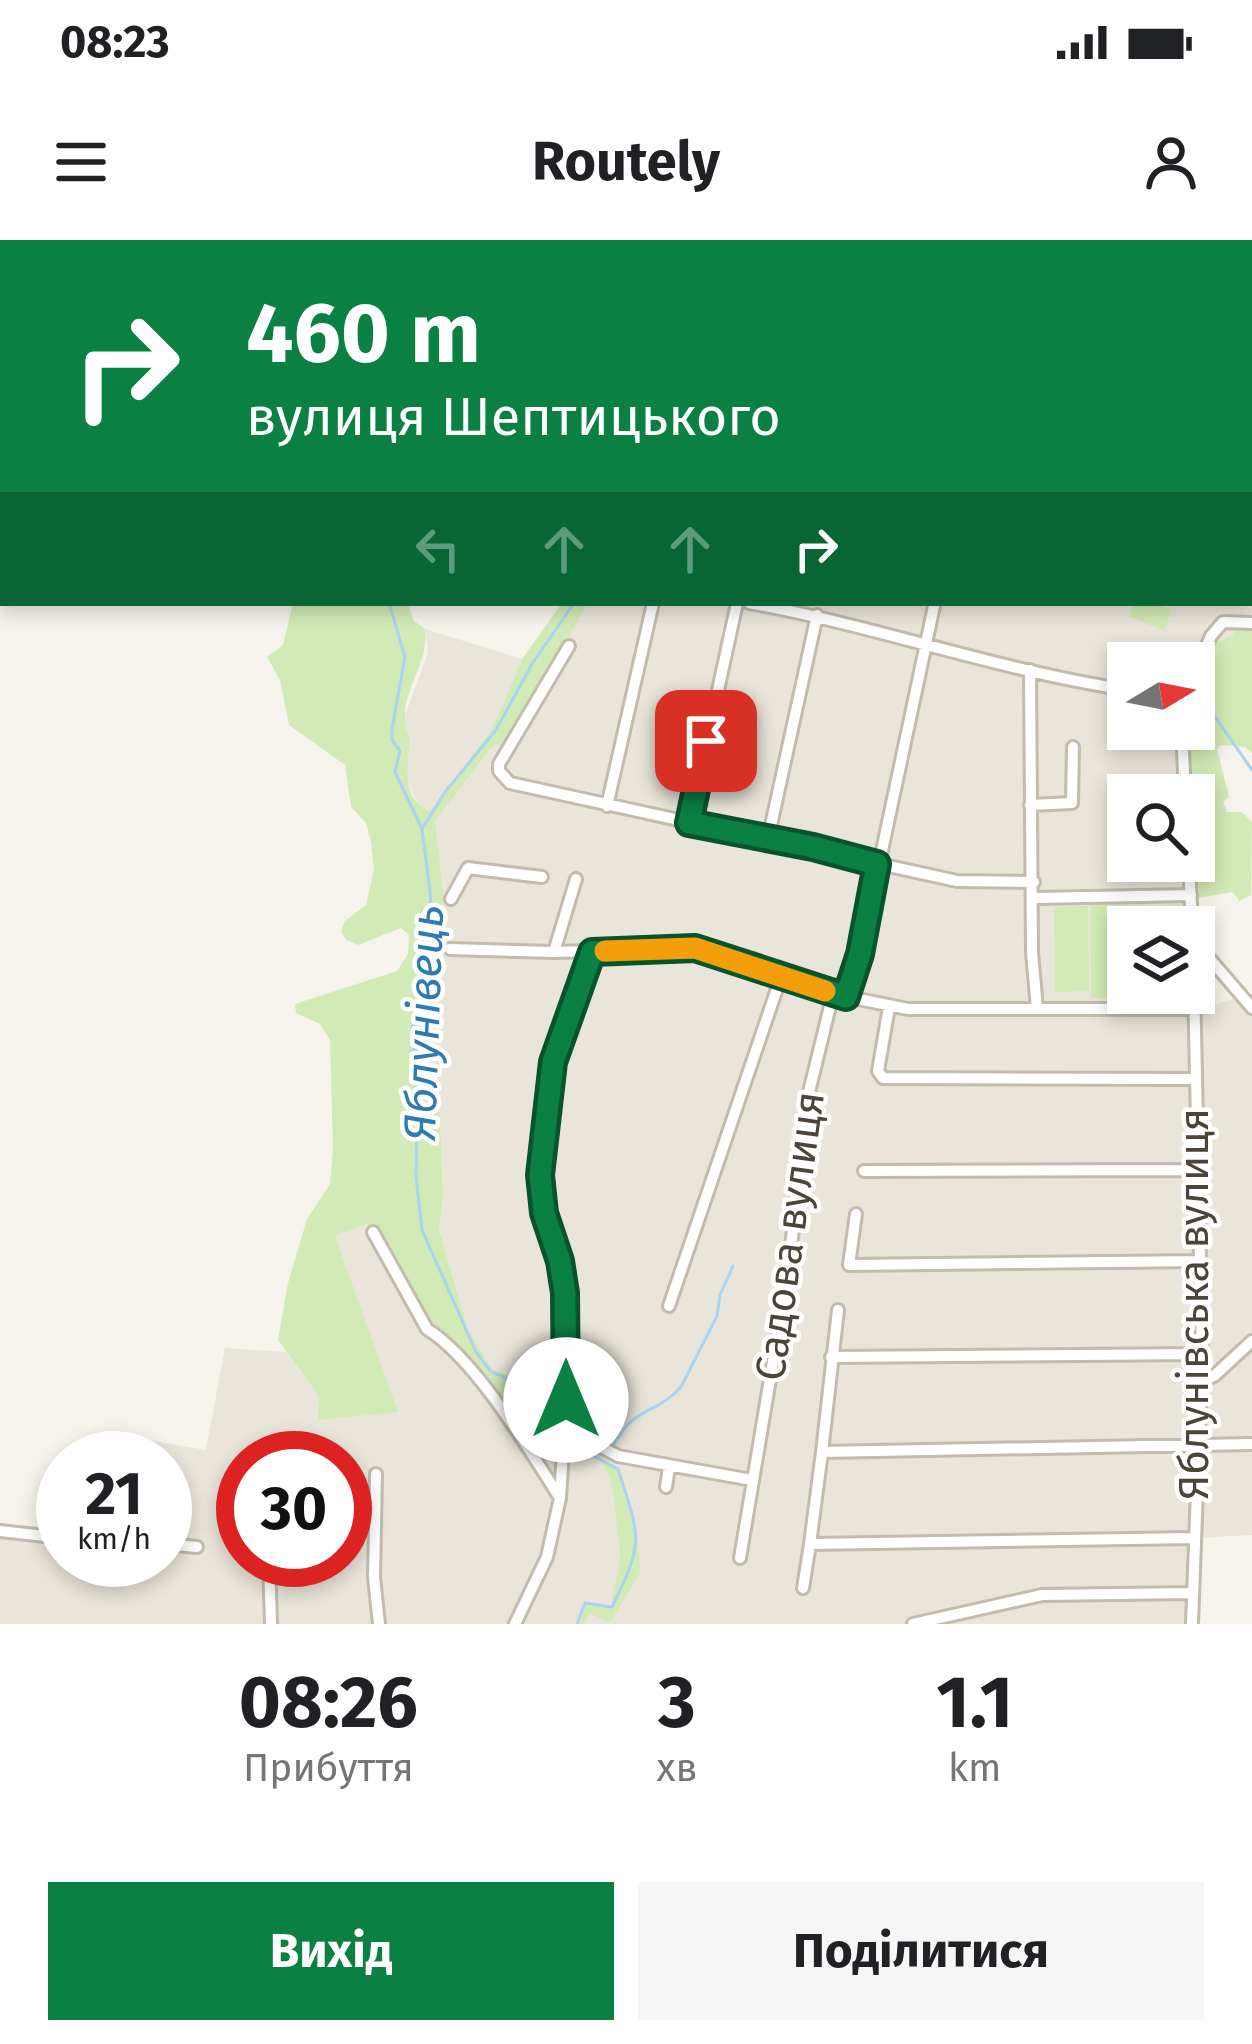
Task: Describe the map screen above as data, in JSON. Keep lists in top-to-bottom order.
{
  "streets": {
    "street": ["Садова вулиця", "Яблунівська вулиця"]
  },
  "water": ["Яблунівець"],
  "north": "right",
  "page": {
    "status": "08:23",
    "header": "Routely",
    "turn": ["460 m", "вулиця Шептицького"],
    "speed": "21 km/h",
    "limit": "30",
    "eta": [
      "08:26",
      "Прибуття",
      "3",
      "хв",
      "1.1",
      "km"
    ],
    "buttons": ["Вихід", "Поділитися"]
  }
}
